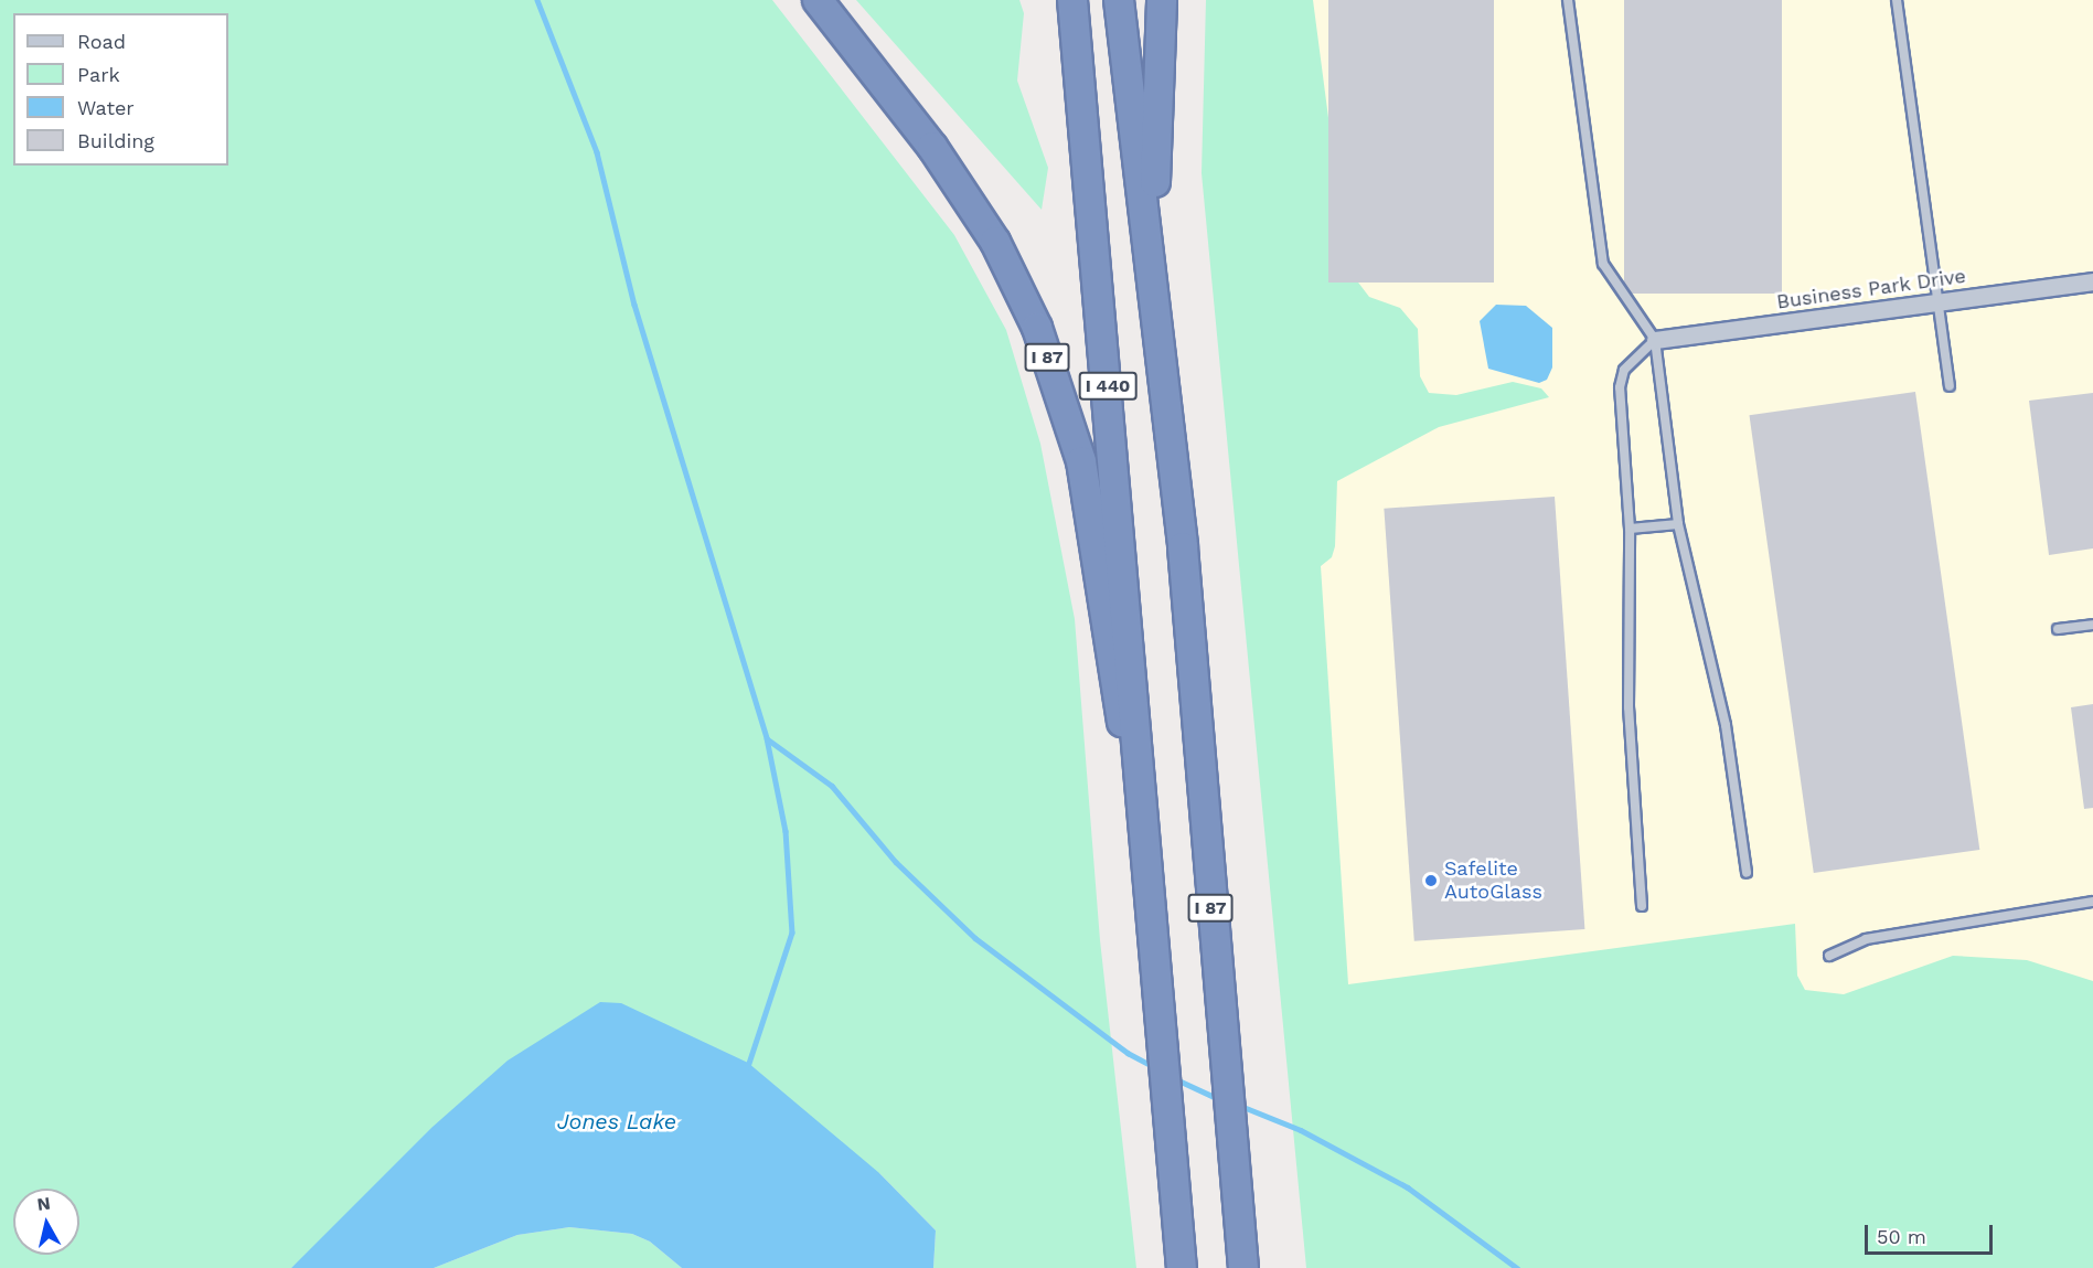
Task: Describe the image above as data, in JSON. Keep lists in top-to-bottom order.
{
  "streets": {
    "highway": ["I 87", "I 440"],
    "street": ["Business Park Drive"]
  },
  "crossings": [
    ["I 87", "I 440"]
  ],
  "water": ["Jones Lake"],
  "places": ["Safelite AutoGlass"],
  "legend": [
    "Road",
    "Park",
    "Water",
    "Building"
  ],
  "scale_bar": "50 m",
  "north": "top"
}
